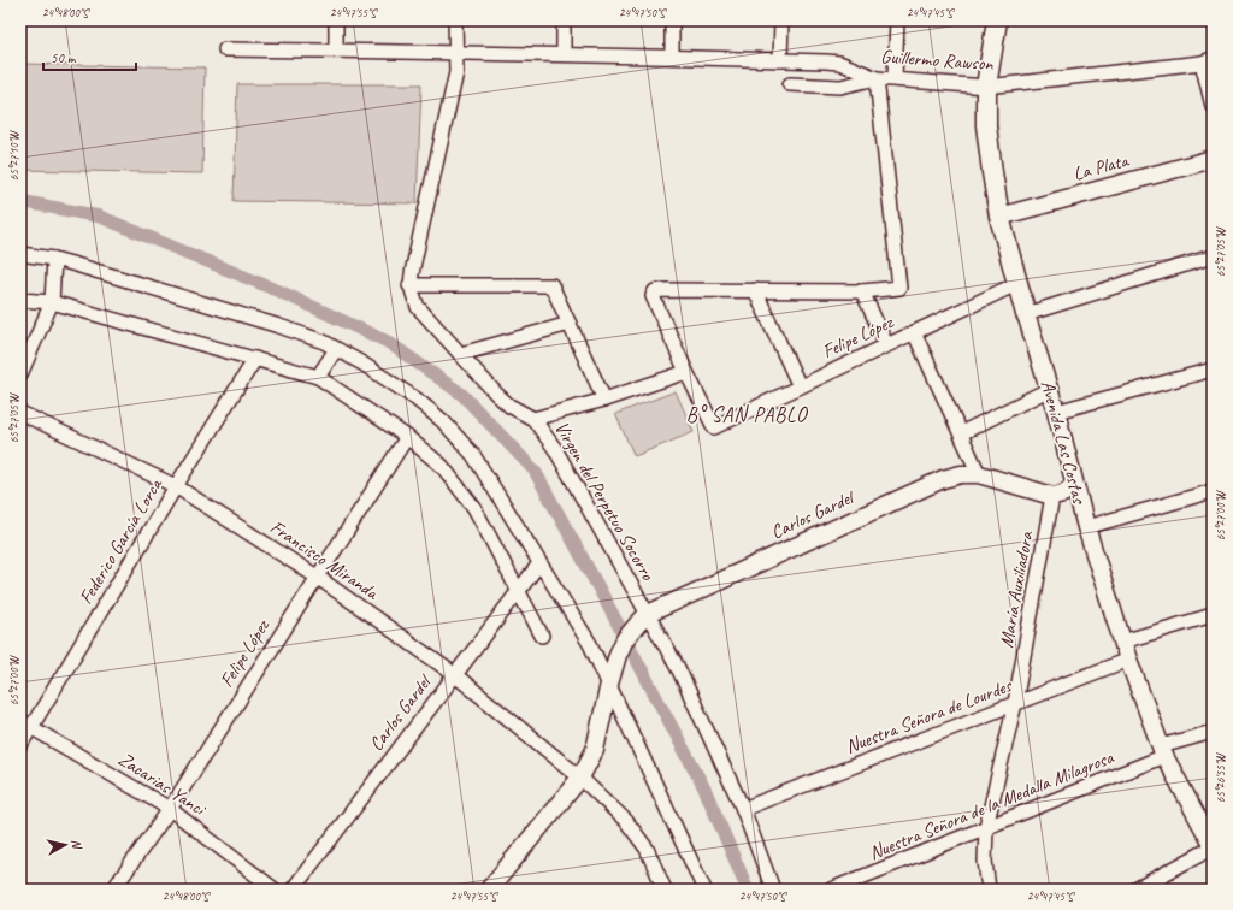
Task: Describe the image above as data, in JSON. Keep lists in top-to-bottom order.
{
  "streets": {
    "main road": ["Avenida Las Costas"],
    "street": [
      "Guillermo Rawson",
      "La Plata",
      "Felipe López",
      "Virgen del Perpetuo Socorro",
      "Carlos Gardel",
      "Federico García Lorca",
      "Francisco Miranda",
      "María Auxiliadora",
      "Nuestra Señora de Lourdes",
      "Zacarias Yanci",
      "Nuestra Señora de la Medalla Milagrosa"
    ]
  },
  "crossings": [
    ["Guillermo Rawson", "Avenida Las Costas"],
    ["La Plata", "Avenida Las Costas"],
    ["Felipe López", "Avenida Las Costas"],
    ["Felipe López", "Francisco Miranda"],
    ["Felipe López", "Zacarias Yanci"],
    ["Avenida Las Costas", "Nuestra Señora de Lourdes"],
    ["Avenida Las Costas", "Nuestra Señora de la Medalla Milagrosa"],
    ["Virgen del Perpetuo Socorro", "Carlos Gardel"],
    ["Virgen del Perpetuo Socorro", "Nuestra Señora de Lourdes"],
    ["Carlos Gardel", "Francisco Miranda"],
    ["Carlos Gardel", "María Auxiliadora"],
    ["Federico García Lorca", "Francisco Miranda"],
    ["Federico García Lorca", "Zacarias Yanci"],
    ["María Auxiliadora", "Nuestra Señora de Lourdes"],
    ["María Auxiliadora", "Nuestra Señora de la Medalla Milagrosa"]
  ],
  "districts": ["B° SAN PABLO"],
  "scale_bar": "50 m",
  "north": "right",
  "coordinates": [
    "24°48'00\"S",
    "24°47'55\"S",
    "24°47'50\"S",
    "24°47'45\"S",
    "65°27'10\"W",
    "65°27'05\"W",
    "65°27'00\"W",
    "65°26'55\"W"
  ]
}
